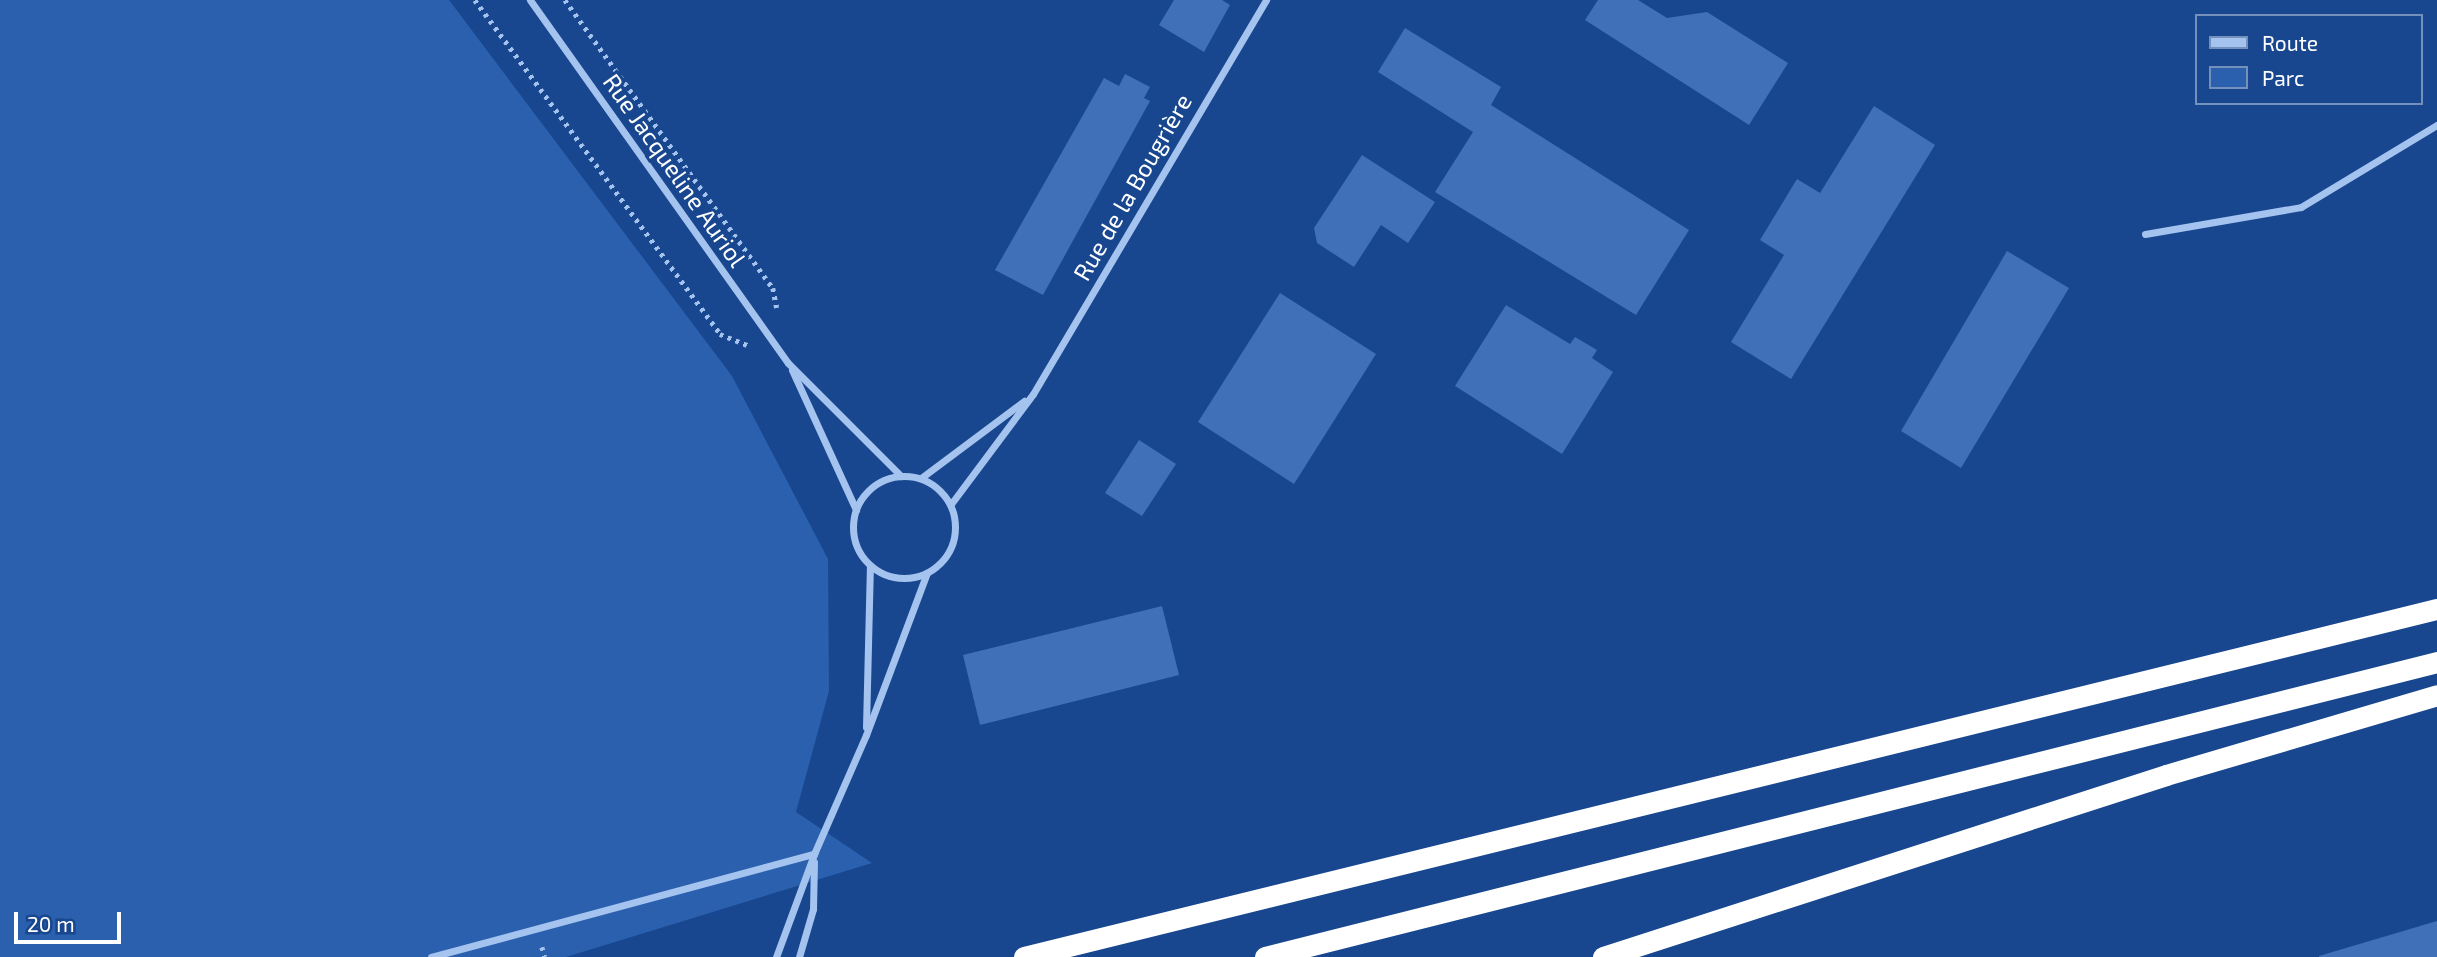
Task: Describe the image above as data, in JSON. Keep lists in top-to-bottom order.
{
  "streets": {
    "street": ["Rue Jacqueline Auriol", "Rue de la Bougrière"]
  },
  "crossings": [
    ["Rue Jacqueline Auriol", "Rue de la Bougrière"]
  ],
  "legend": ["Route", "Parc"],
  "scale_bar": "20 m"
}
